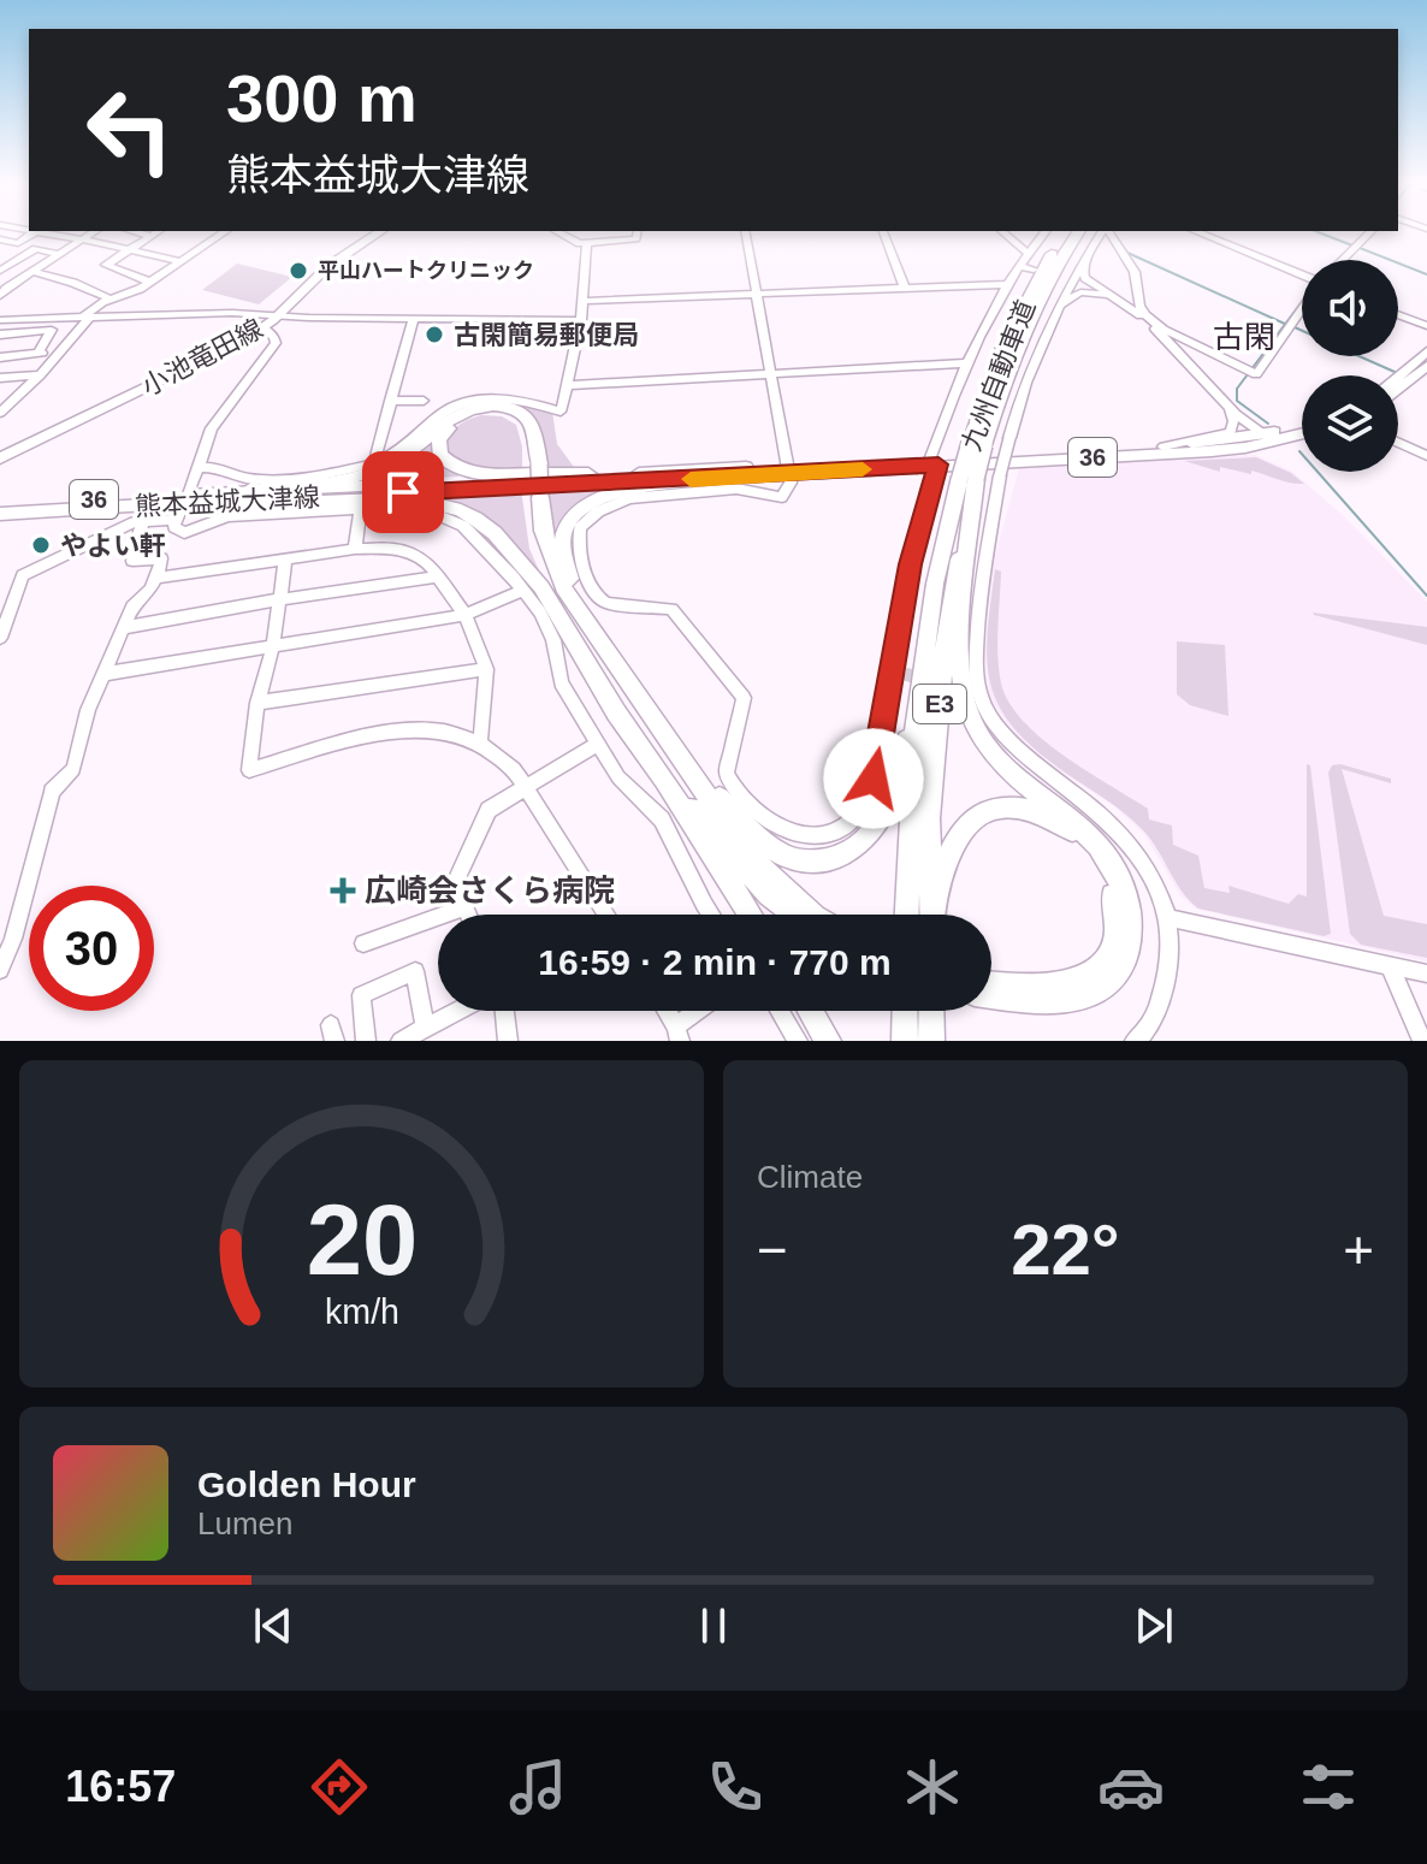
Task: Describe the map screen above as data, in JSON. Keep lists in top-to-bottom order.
{
  "streets": {
    "highway": ["九州自動車道", "E3"],
    "main road": ["小池竜田線", "36", "熊本益城大津線"]
  },
  "districts": ["古閑"],
  "places": {
    "other": ["平山ハートクリニック", "古閑簡易郵便局", "やよい軒"],
    "health": ["広崎会さくら病院"]
  },
  "page": {
    "turn": ["300 m", "熊本益城大津線"],
    "limit": "30",
    "trip": "16:59 · 2 min · 770 m",
    "tile": "Climate",
    "heat": ["−", "22°", "+"],
    "song": ["Golden Hour", "Lumen"],
    "tabs": "16:57",
    "gauge": ["20", "km/h"]
  }
}
